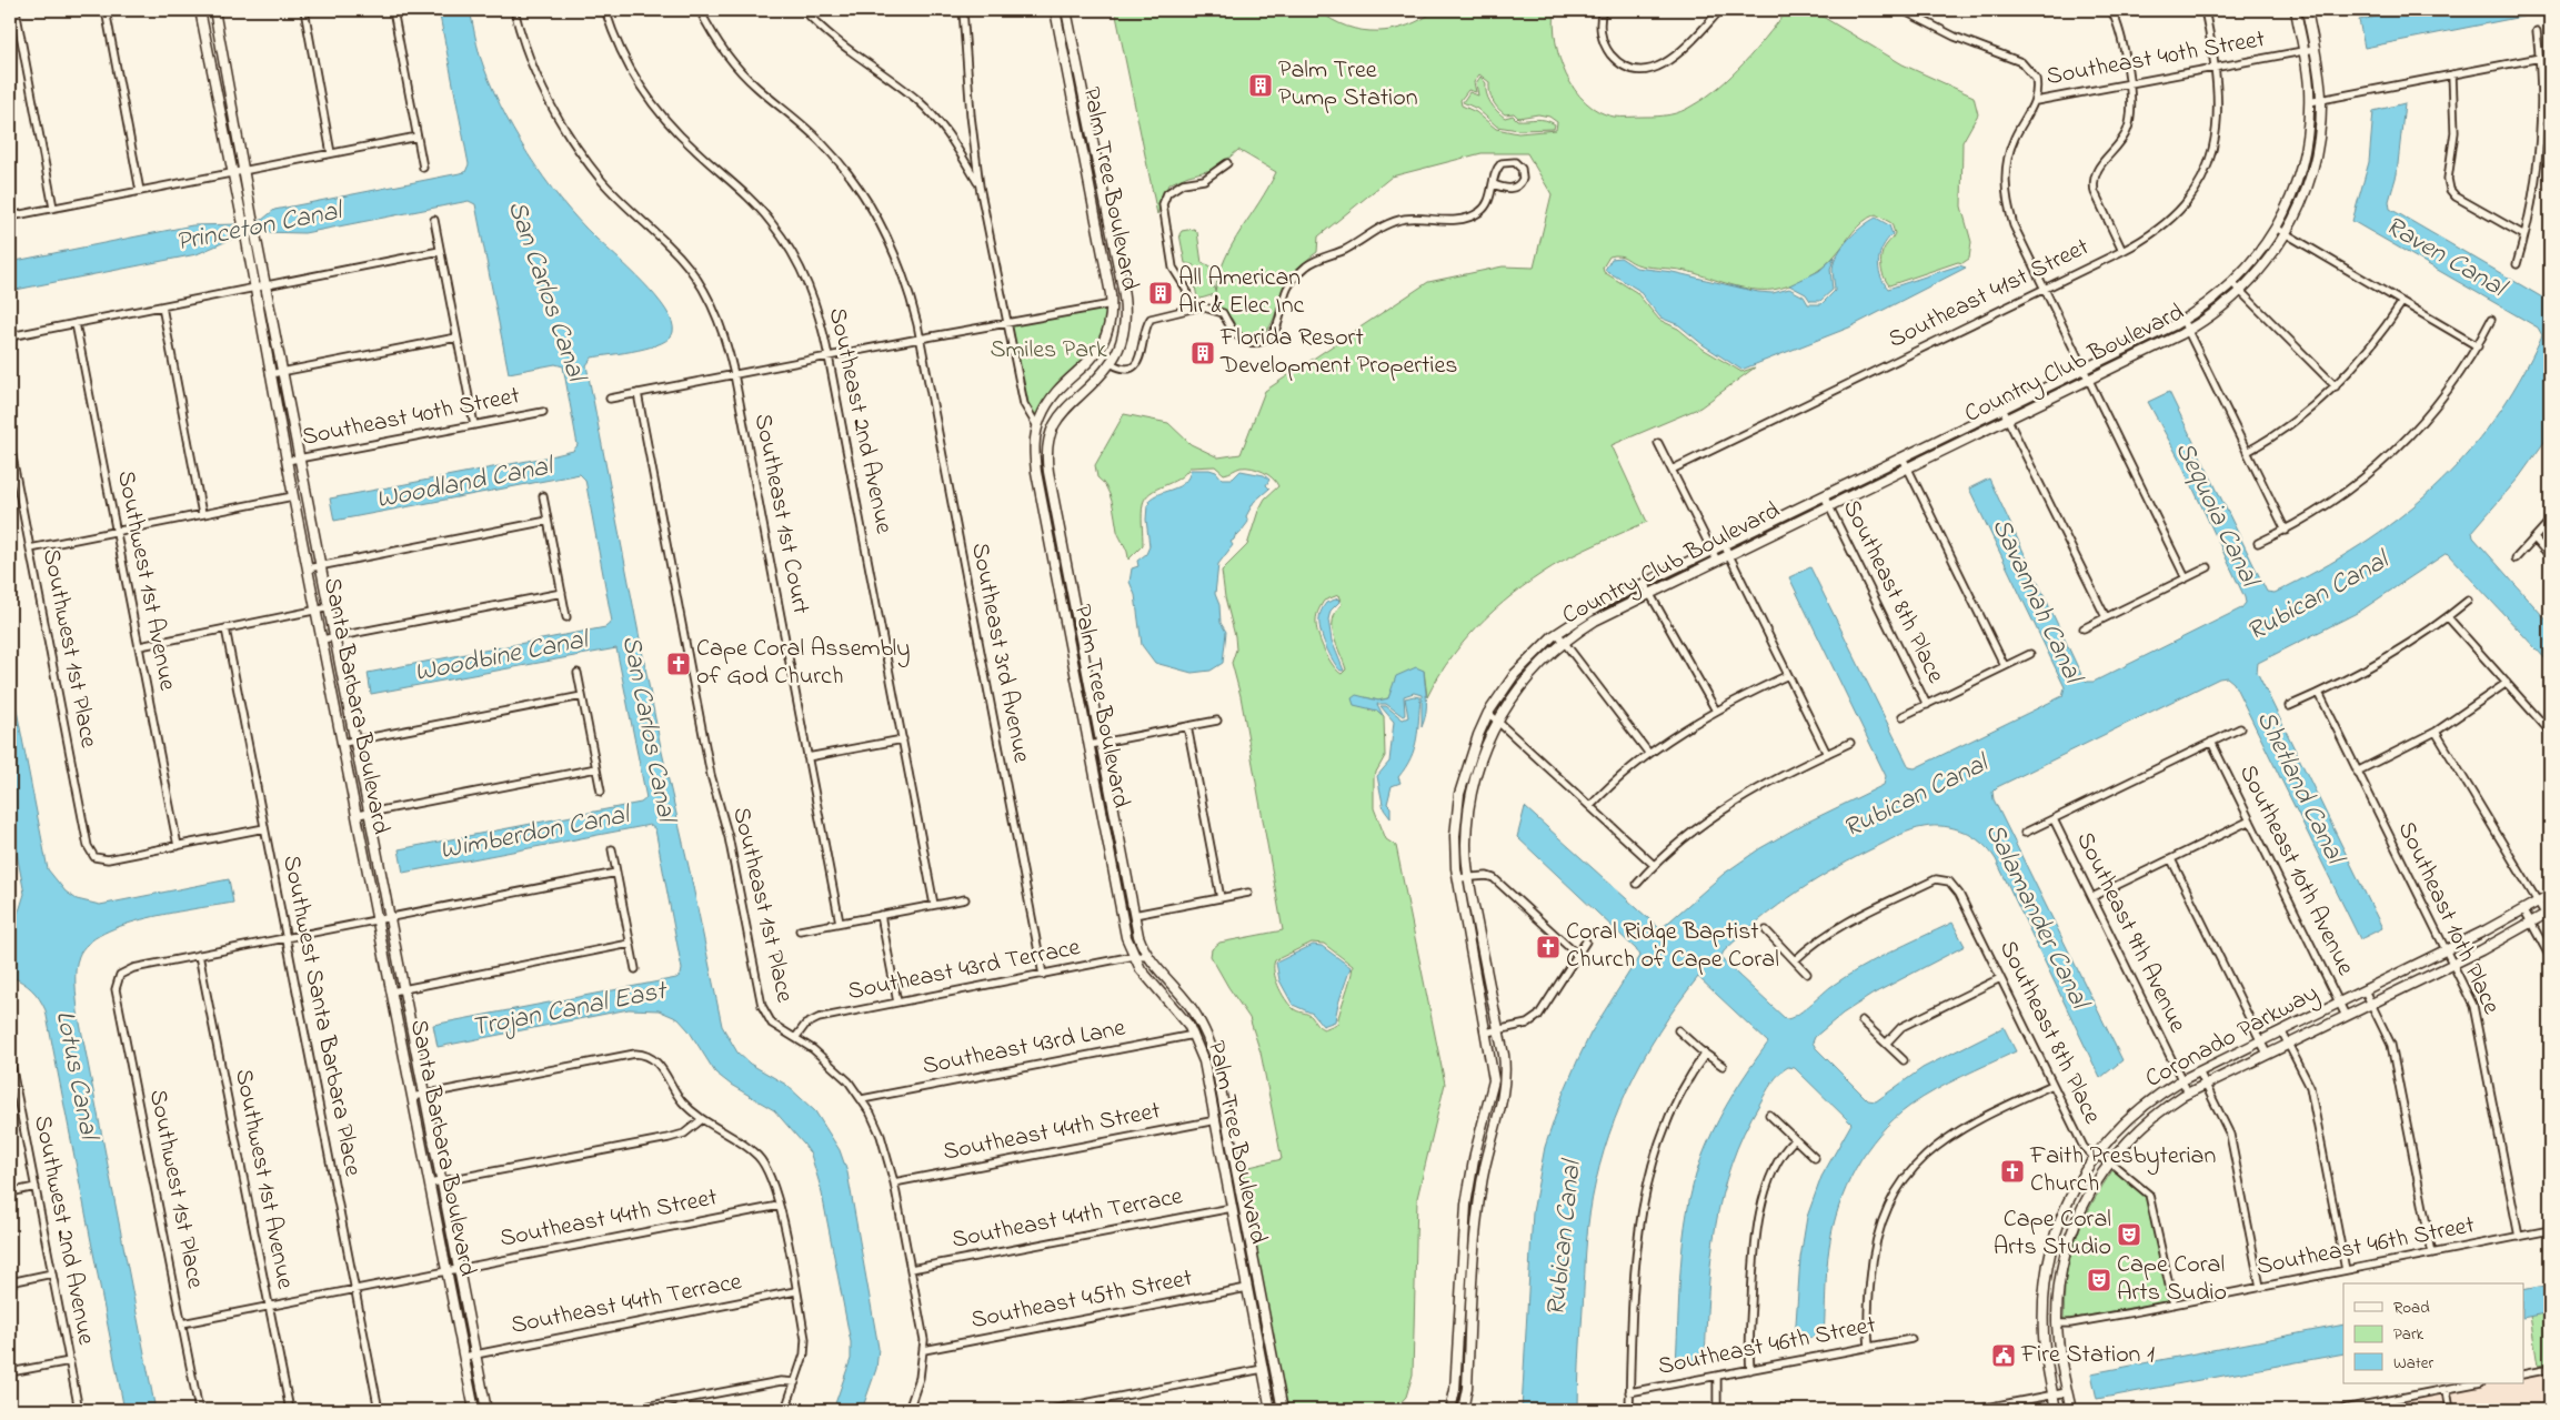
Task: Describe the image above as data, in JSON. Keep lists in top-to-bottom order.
{
  "streets": {
    "main road": [
      "Palm Tree Boulevard",
      "Country Club Boulevard",
      "Santa Barbara Boulevard",
      "Coronado Parkway"
    ],
    "street": [
      "Southeast 40th Street",
      "Southeast 41st Street",
      "Southeast 2nd Avenue",
      "Southeast 1st Court",
      "Southwest 1st Avenue",
      "Southeast 8th Place",
      "Southwest 1st Place",
      "Southeast 3rd Avenue",
      "Southeast 10th Avenue",
      "Southeast 1st Place",
      "Southeast 10th Place",
      "Southeast 9th Avenue",
      "Southeast 43rd Terrace",
      "Southwest Santa Barbara Place",
      "Southeast 43rd Lane",
      "Southeast 44th Street",
      "Southeast 44th Terrace",
      "Southwest 2nd Avenue",
      "Southeast 46th Street",
      "Southeast 45th Street"
    ]
  },
  "crossings": [
    ["Southeast 40th Street", "Southeast 41st Street"],
    ["Southeast 40th Street", "Country Club Boulevard"],
    ["Southeast 40th Street", "Santa Barbara Boulevard"],
    ["Palm Tree Boulevard", "Southeast 43rd Terrace"],
    ["Palm Tree Boulevard", "Southeast 43rd Lane"],
    ["Palm Tree Boulevard", "Southeast 44th Street"],
    ["Palm Tree Boulevard", "Southeast 44th Terrace"],
    ["Palm Tree Boulevard", "Southeast 45th Street"],
    ["Country Club Boulevard", "Southeast 8th Place"],
    ["Southwest 1st Avenue", "Southwest 1st Place"],
    ["Southwest 1st Avenue", "Southeast 44th Street"],
    ["Southeast 8th Place", "Coronado Parkway"],
    ["Southeast 8th Place", "Southeast 46th Street"],
    ["Southwest 1st Place", "Southeast 44th Street"],
    ["Southeast 3rd Avenue", "Southeast 43rd Terrace"],
    ["Santa Barbara Boulevard", "Southeast 44th Street"],
    ["Santa Barbara Boulevard", "Southeast 44th Terrace"],
    ["Southeast 10th Avenue", "Coronado Parkway"],
    ["Southeast 10th Avenue", "Southeast 46th Street"],
    ["Southeast 1st Place", "Southeast 43rd Terrace"],
    ["Southeast 1st Place", "Southeast 43rd Lane"],
    ["Southeast 1st Place", "Southeast 44th Street"],
    ["Southeast 1st Place", "Southeast 44th Terrace"],
    ["Southeast 1st Place", "Southeast 45th Street"],
    ["Southeast 10th Place", "Coronado Parkway"],
    ["Southeast 10th Place", "Southeast 46th Street"],
    ["Southeast 9th Avenue", "Coronado Parkway"],
    ["Southwest Santa Barbara Place", "Southeast 44th Street"],
    ["Coronado Parkway", "Southeast 46th Street"]
  ],
  "water": [
    "Princeton Canal",
    "Raven Canal",
    "San Carlos Canal",
    "Woodland Canal",
    "Sequoia Canal",
    "Rubican Canal",
    "Savannah Canal",
    "Woodbine Canal",
    "Shetland Canal",
    "Wimberdon Canal",
    "Salamander Canal",
    "Trojan Canal East",
    "Lotus Canal"
  ],
  "parks": ["Smiles Park"],
  "places": {
    "building": ["Palm Tree Pump Station", "All American Air & Elec Inc", "Florida Resort Development Properties"],
    "church": ["Cape Coral Assembly of God Church", "Coral Ridge Baptist Church of Cape Coral", "Faith Presbyterian Church"],
    "theatre": ["Cape Coral Arts Studio", "Cape Coral Arts Sudio"],
    "public building": ["Fire Station 1"]
  },
  "legend": ["Road", "Park", "Water"]
}
